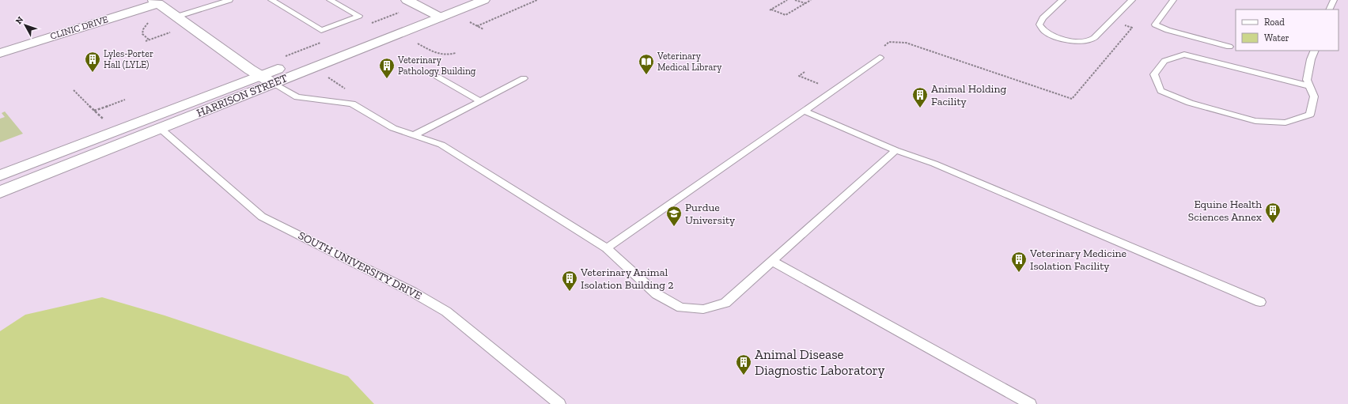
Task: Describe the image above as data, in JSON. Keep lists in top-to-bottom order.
{
  "streets": {
    "main road": ["CLINIC DRIVE", "HARRISON STREET"],
    "lane": ["SOUTH UNIVERSITY DRIVE"]
  },
  "crossings": [
    ["HARRISON STREET", "SOUTH UNIVERSITY DRIVE"]
  ],
  "places": {
    "building": [
      "Lyles-Porter Hall (LYLE)",
      "Veterinary Pathology Building",
      "Animal Holding Facility",
      "Equine Health Sciences Annex",
      "Veterinary Medicine Isolation Facility",
      "Veterinary Animal Isolation Building 2",
      "Animal Disease Diagnostic Laboratory"
    ],
    "library": ["Veterinary Medical Library"],
    "school or university": ["Purdue University"]
  },
  "legend": ["Road", "Water"],
  "north": "top left"
}
